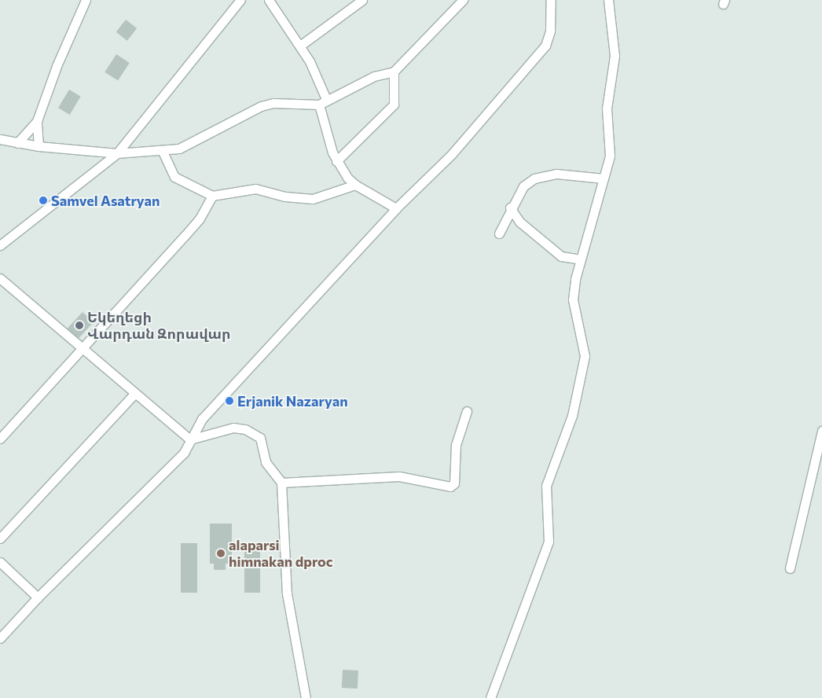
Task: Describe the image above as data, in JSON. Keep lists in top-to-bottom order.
{
  "places": [
    "Samvel Asatryan",
    "Եկեղեցի Վարդան Զորավար",
    "Erjanik Nazaryan",
    "alaparsi himnakan dproc"
  ]
}
